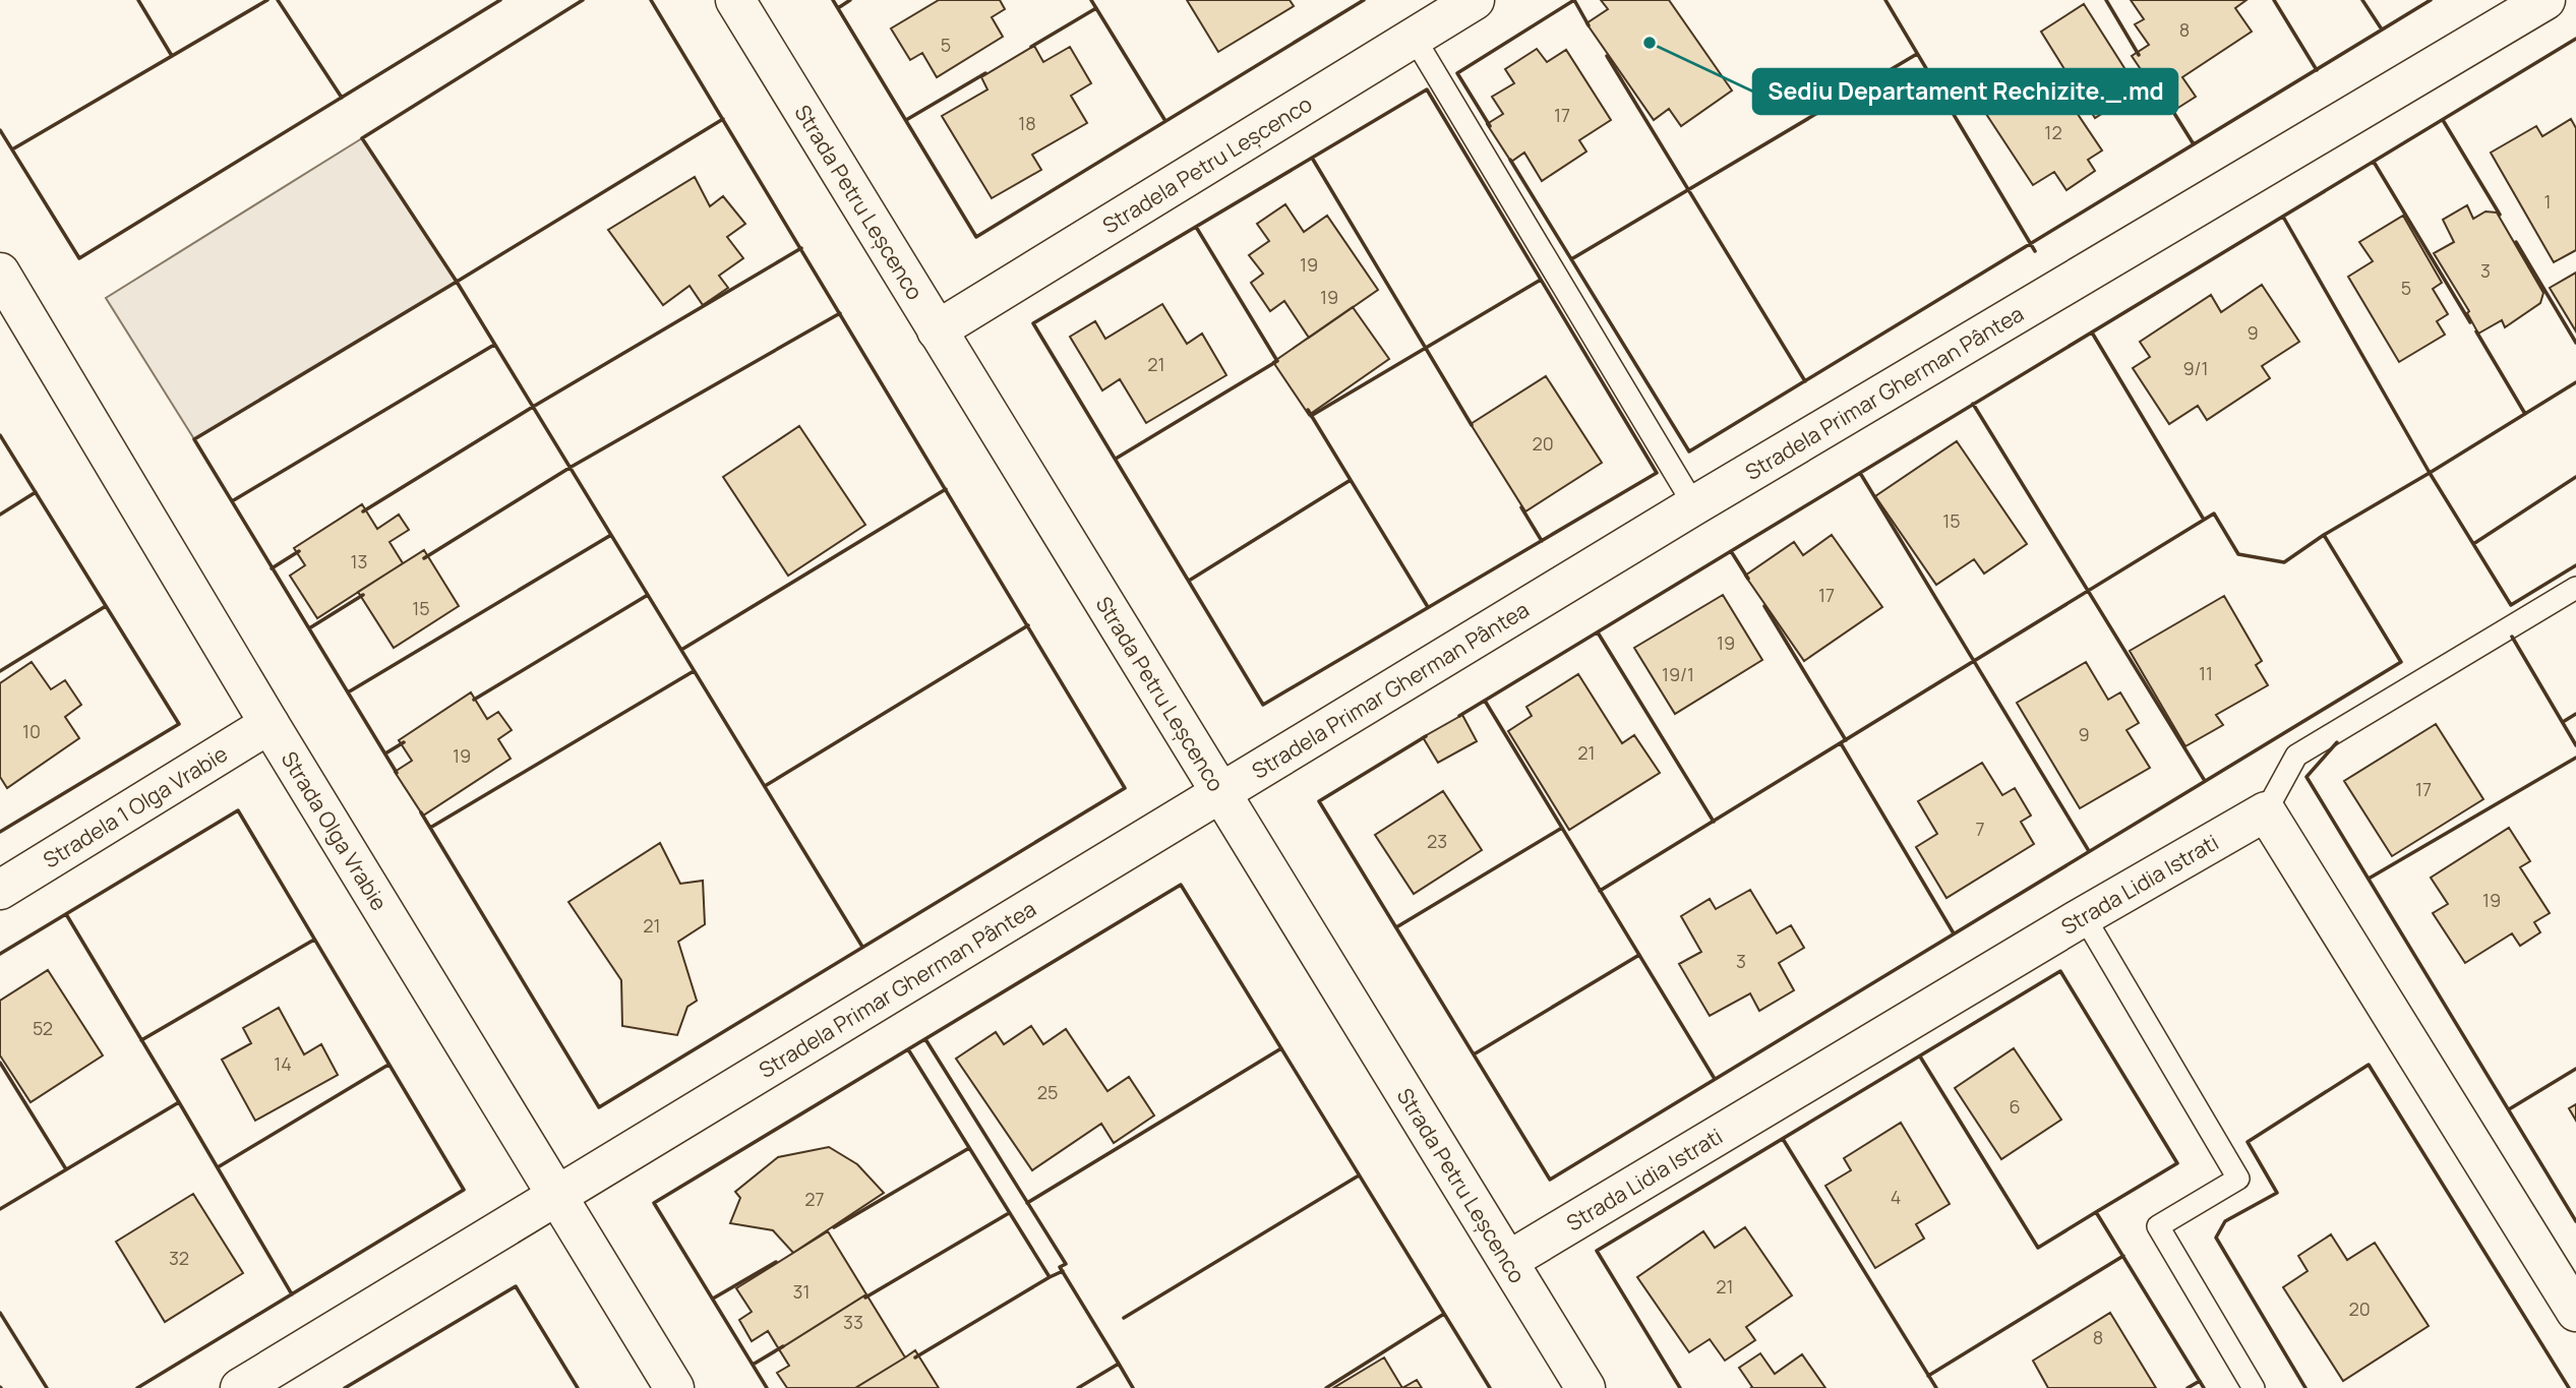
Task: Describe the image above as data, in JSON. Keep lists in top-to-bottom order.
{
  "streets": {
    "street": [
      "Stradela Petru Leșcenco",
      "Strada Petru Leșcenco",
      "Stradela Primar Gherman Pântea",
      "Stradela 1 Olga Vrabie",
      "Strada Olga Vrabie",
      "Strada Lidia Istrati"
    ]
  },
  "crossings": [
    ["Stradela Petru Leșcenco", "Strada Petru Leșcenco"],
    ["Strada Petru Leșcenco", "Stradela Primar Gherman Pântea"],
    ["Strada Petru Leșcenco", "Strada Lidia Istrati"],
    ["Stradela Primar Gherman Pântea", "Strada Olga Vrabie"],
    ["Stradela 1 Olga Vrabie", "Strada Olga Vrabie"]
  ],
  "places": ["Sediu Departament Rechizite._.md"],
  "house_numbers": [
    "8",
    "5",
    "17",
    "18",
    "12",
    "1",
    "19",
    "3",
    "5",
    "19",
    "9",
    "21",
    "9/1",
    "20",
    "15",
    "13",
    "17",
    "15",
    "19",
    "11",
    "19/1",
    "10",
    "9",
    "21",
    "19",
    "17",
    "7",
    "23",
    "19",
    "21",
    "3",
    "52",
    "14",
    "25",
    "6",
    "4",
    "27",
    "32",
    "21",
    "31",
    "20",
    "33",
    "8"
  ]
}
